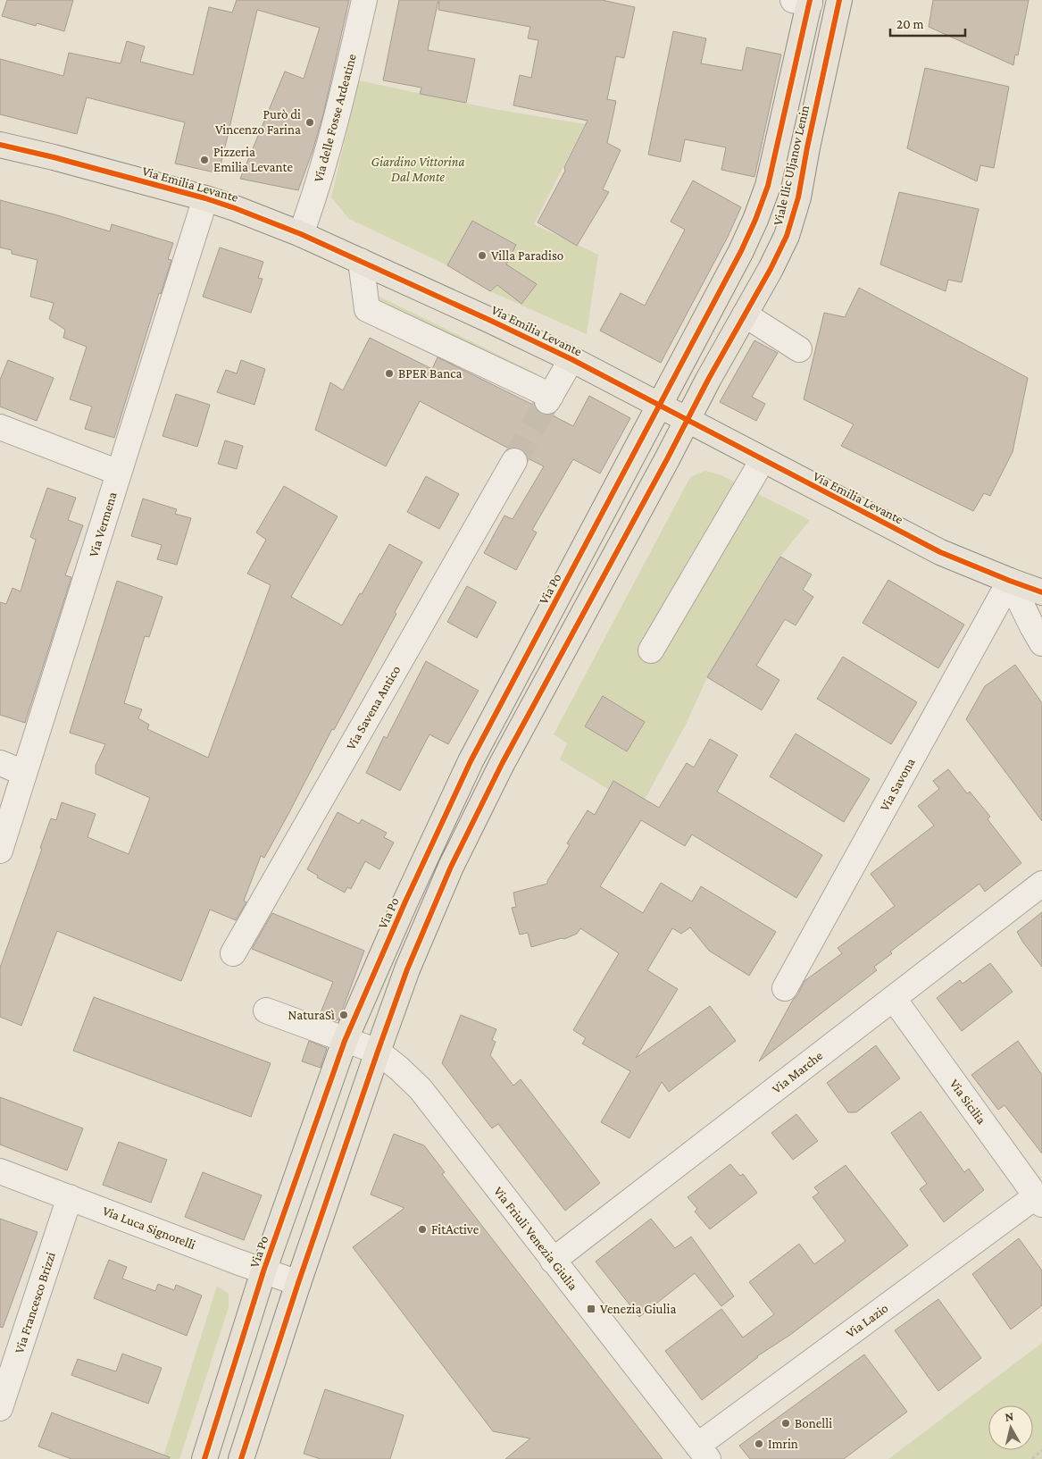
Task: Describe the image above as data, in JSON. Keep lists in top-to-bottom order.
{
  "streets": {
    "main road": ["Viale Ilic Uljanov Lenin", "Via Emilia Levante", "Via Po"],
    "street": [
      "Via delle Fosse Ardeatine",
      "Via Vermena",
      "Via Savena Antico",
      "Via Savona",
      "Via Marche",
      "Via Sicilia",
      "Via Luca Signorelli",
      "Via Friuli Venezia Giulia",
      "Via Francesco Brizzi",
      "Via Lazio"
    ]
  },
  "crossings": [
    ["Via delle Fosse Ardeatine", "Via Emilia Levante"],
    ["Viale Ilic Uljanov Lenin", "Via Emilia Levante"],
    ["Viale Ilic Uljanov Lenin", "Via Po"],
    ["Via Emilia Levante", "Via Vermena"],
    ["Via Emilia Levante", "Via Po"],
    ["Via Emilia Levante", "Via Savona"],
    ["Via Po", "Via Luca Signorelli"],
    ["Via Po", "Via Friuli Venezia Giulia"],
    ["Via Marche", "Via Sicilia"],
    ["Via Marche", "Via Friuli Venezia Giulia"],
    ["Via Sicilia", "Via Lazio"],
    ["Via Luca Signorelli", "Via Francesco Brizzi"],
    ["Via Friuli Venezia Giulia", "Via Lazio"]
  ],
  "parks": ["Giardino Vittorina Dal Monte"],
  "places": {
    "other": [
      "Purò di Vincenzo Farina",
      "Pizzeria Emilia Levante",
      "Villa Paradiso",
      "BPER Banca",
      "NaturaSì",
      "FitActive",
      "Bonelli",
      "Imrin"
    ],
    "transit": ["Venezia Giulia"]
  },
  "scale_bar": "20 m",
  "north": "top"
}
